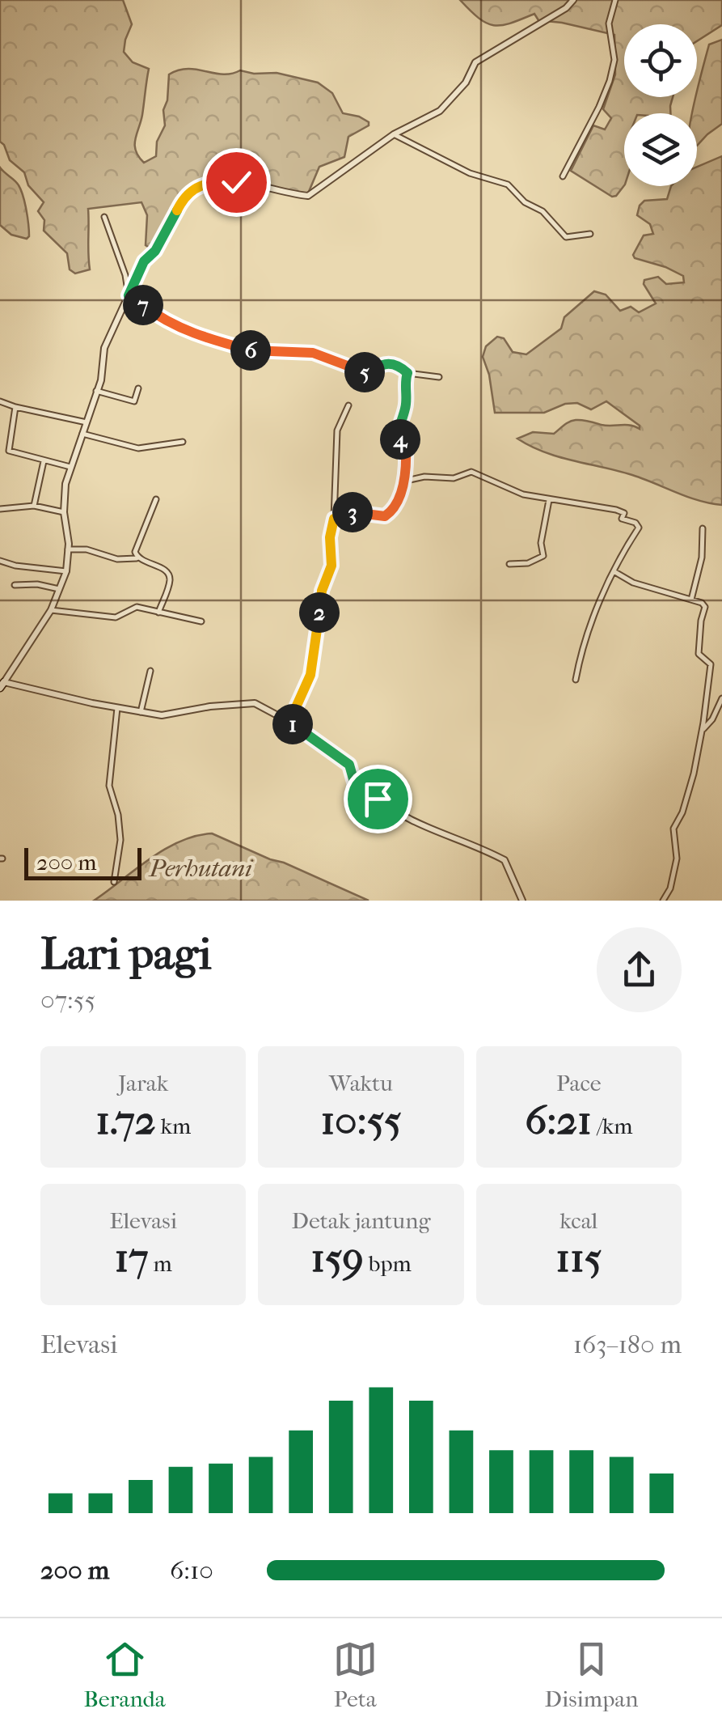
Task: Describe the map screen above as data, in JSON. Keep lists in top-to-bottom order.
{
  "parks": ["Perhutani"],
  "scale_bar": "200 m",
  "page": {
    "pins": [
      "7",
      "6",
      "5",
      "4",
      "3",
      "2",
      "1"
    ],
    "scale": "200 m",
    "heading": ["Lari pagi", "07:55"],
    "stats": [
      ["Jarak", "1.72 km"],
      ["Waktu", "10:55"],
      ["Pace", "6:21 /km"],
      ["Elevasi", "17 m"],
      ["Detak jantung", "159 bpm"],
      ["kcal", "115"]
    ],
    "chart": ["Elevasi", "163–180 m"],
    "list": [
      {
        "name": "200 m",
        "note": "6:10"
      }
    ],
    "tabs": ["Beranda", "Peta", "Disimpan"]
  }
}
